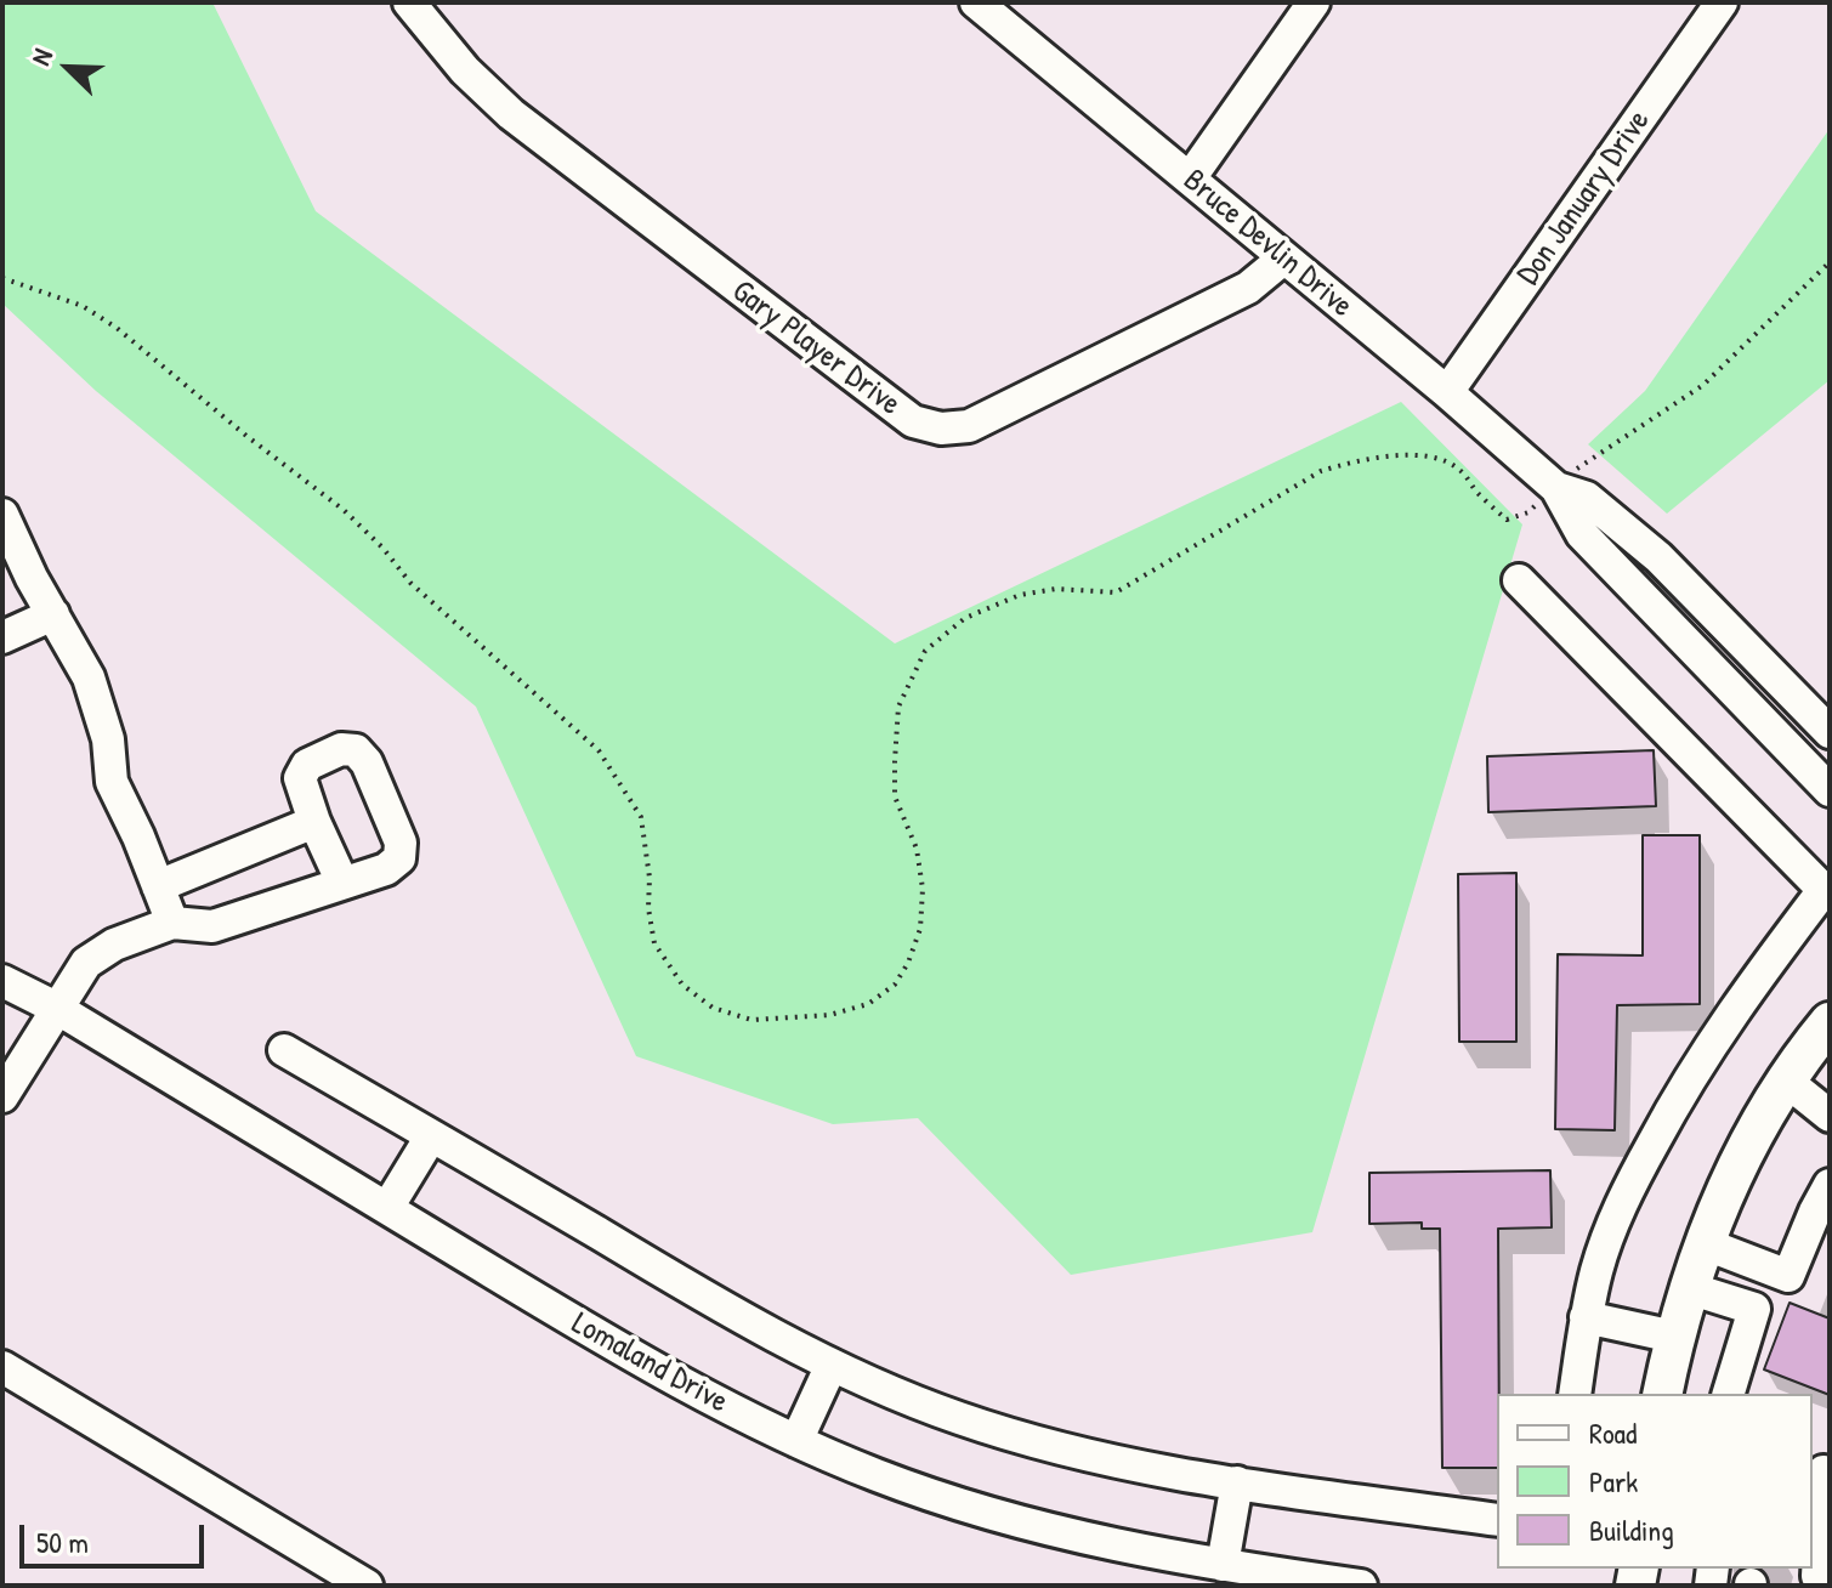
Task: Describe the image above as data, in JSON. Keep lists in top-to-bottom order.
{
  "streets": {
    "street": [
      "Don January Drive",
      "Bruce Devlin Drive",
      "Gary Player Drive",
      "Lomaland Drive"
    ]
  },
  "crossings": [
    ["Don January Drive", "Bruce Devlin Drive"],
    ["Bruce Devlin Drive", "Gary Player Drive"]
  ],
  "legend": ["Road", "Park", "Building"],
  "scale_bar": "50 m",
  "north": "top left"
}
